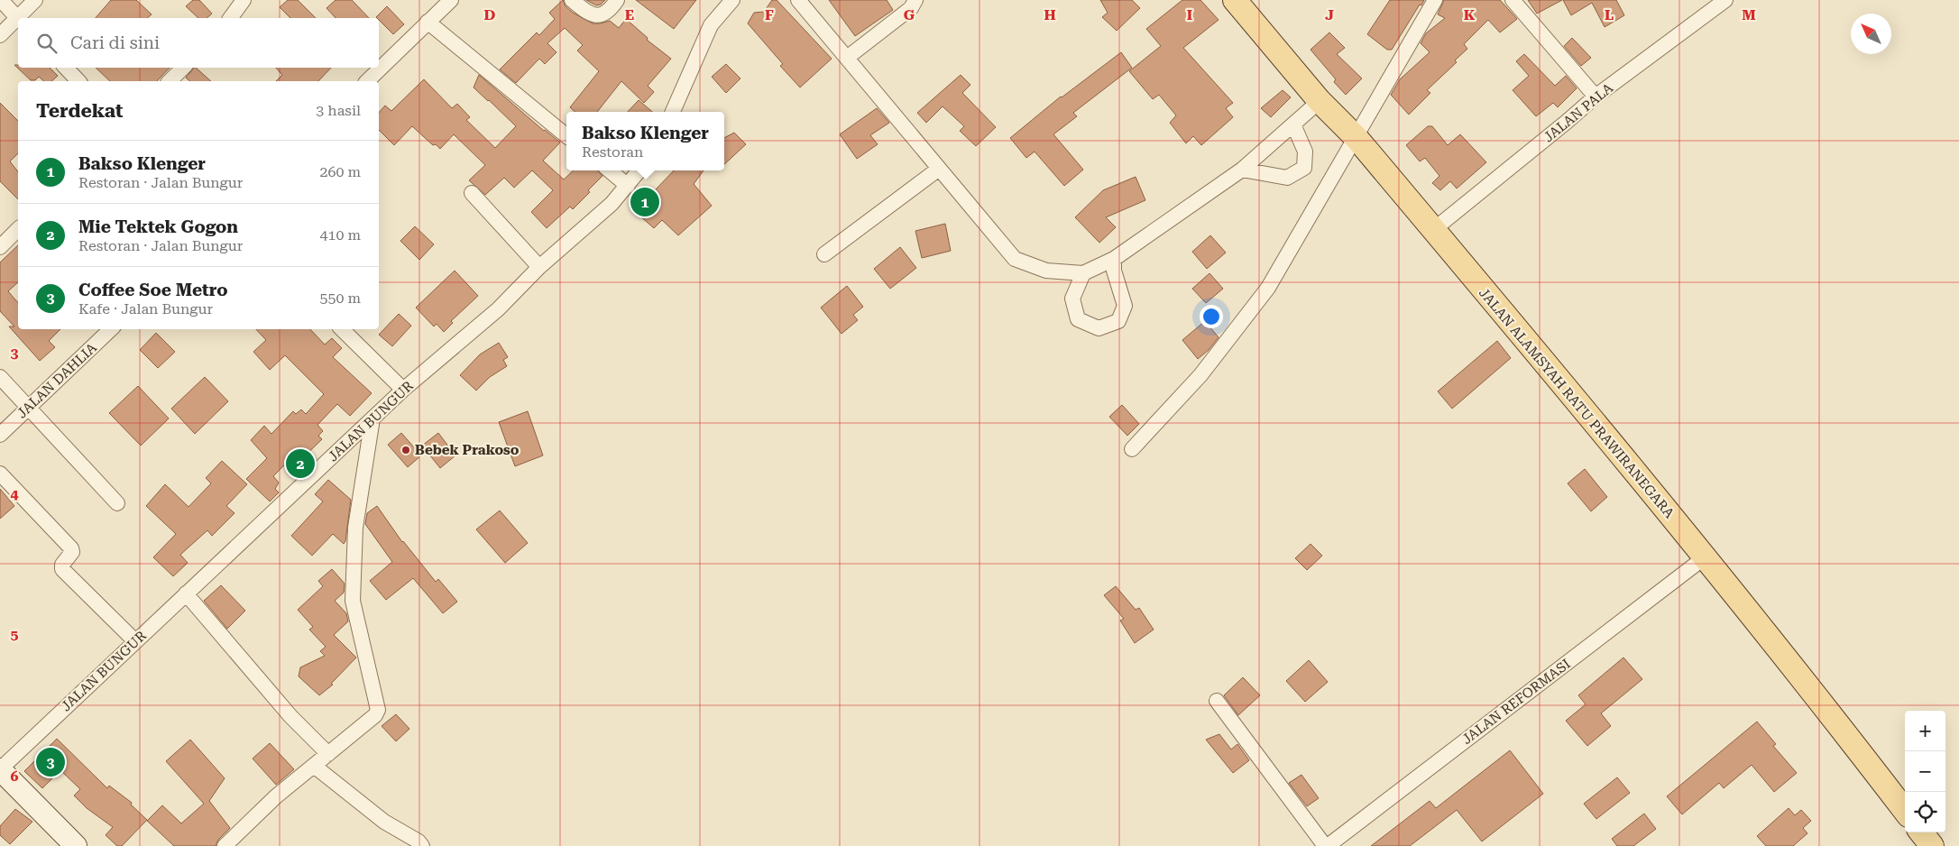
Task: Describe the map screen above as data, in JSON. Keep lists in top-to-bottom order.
{
  "streets": {
    "main road": ["JALAN ALAMSYAH RATU PRAWIRANEGARA"],
    "street": [
      "JALAN PALA",
      "JALAN DAHLIA",
      "JALAN BUNGUR",
      "JALAN REFORMASI"
    ]
  },
  "crossings": [
    ["JALAN PALA", "JALAN ALAMSYAH RATU PRAWIRANEGARA"],
    ["JALAN ALAMSYAH RATU PRAWIRANEGARA", "JALAN REFORMASI"]
  ],
  "places": ["Bebek Prakoso"],
  "north": "top left",
  "page": {
    "search": "Cari di sini",
    "heading": ["Terdekat", "3 hasil"],
    "popup": ["Bakso Klenger", "Restoran"],
    "list": [
      {
        "mark": "1",
        "name": "Bakso Klenger",
        "note": "Restoran · Jalan Bungur",
        "value": "260 m"
      },
      {
        "mark": "2",
        "name": "Mie Tektek Gogon",
        "note": "Restoran · Jalan Bungur",
        "value": "410 m"
      },
      {
        "mark": "3",
        "name": "Coffee Soe Metro",
        "note": "Kafe · Jalan Bungur",
        "value": "550 m"
      }
    ],
    "pins": ["1", "2", "3"],
    "map_buttons": ["+", "−"]
  },
  "grid": {
    "columns": [
      "D",
      "E",
      "F",
      "G",
      "H",
      "I",
      "J",
      "K",
      "L",
      "M"
    ],
    "rows": [
      "3",
      "4",
      "5",
      "6"
    ]
  }
}
